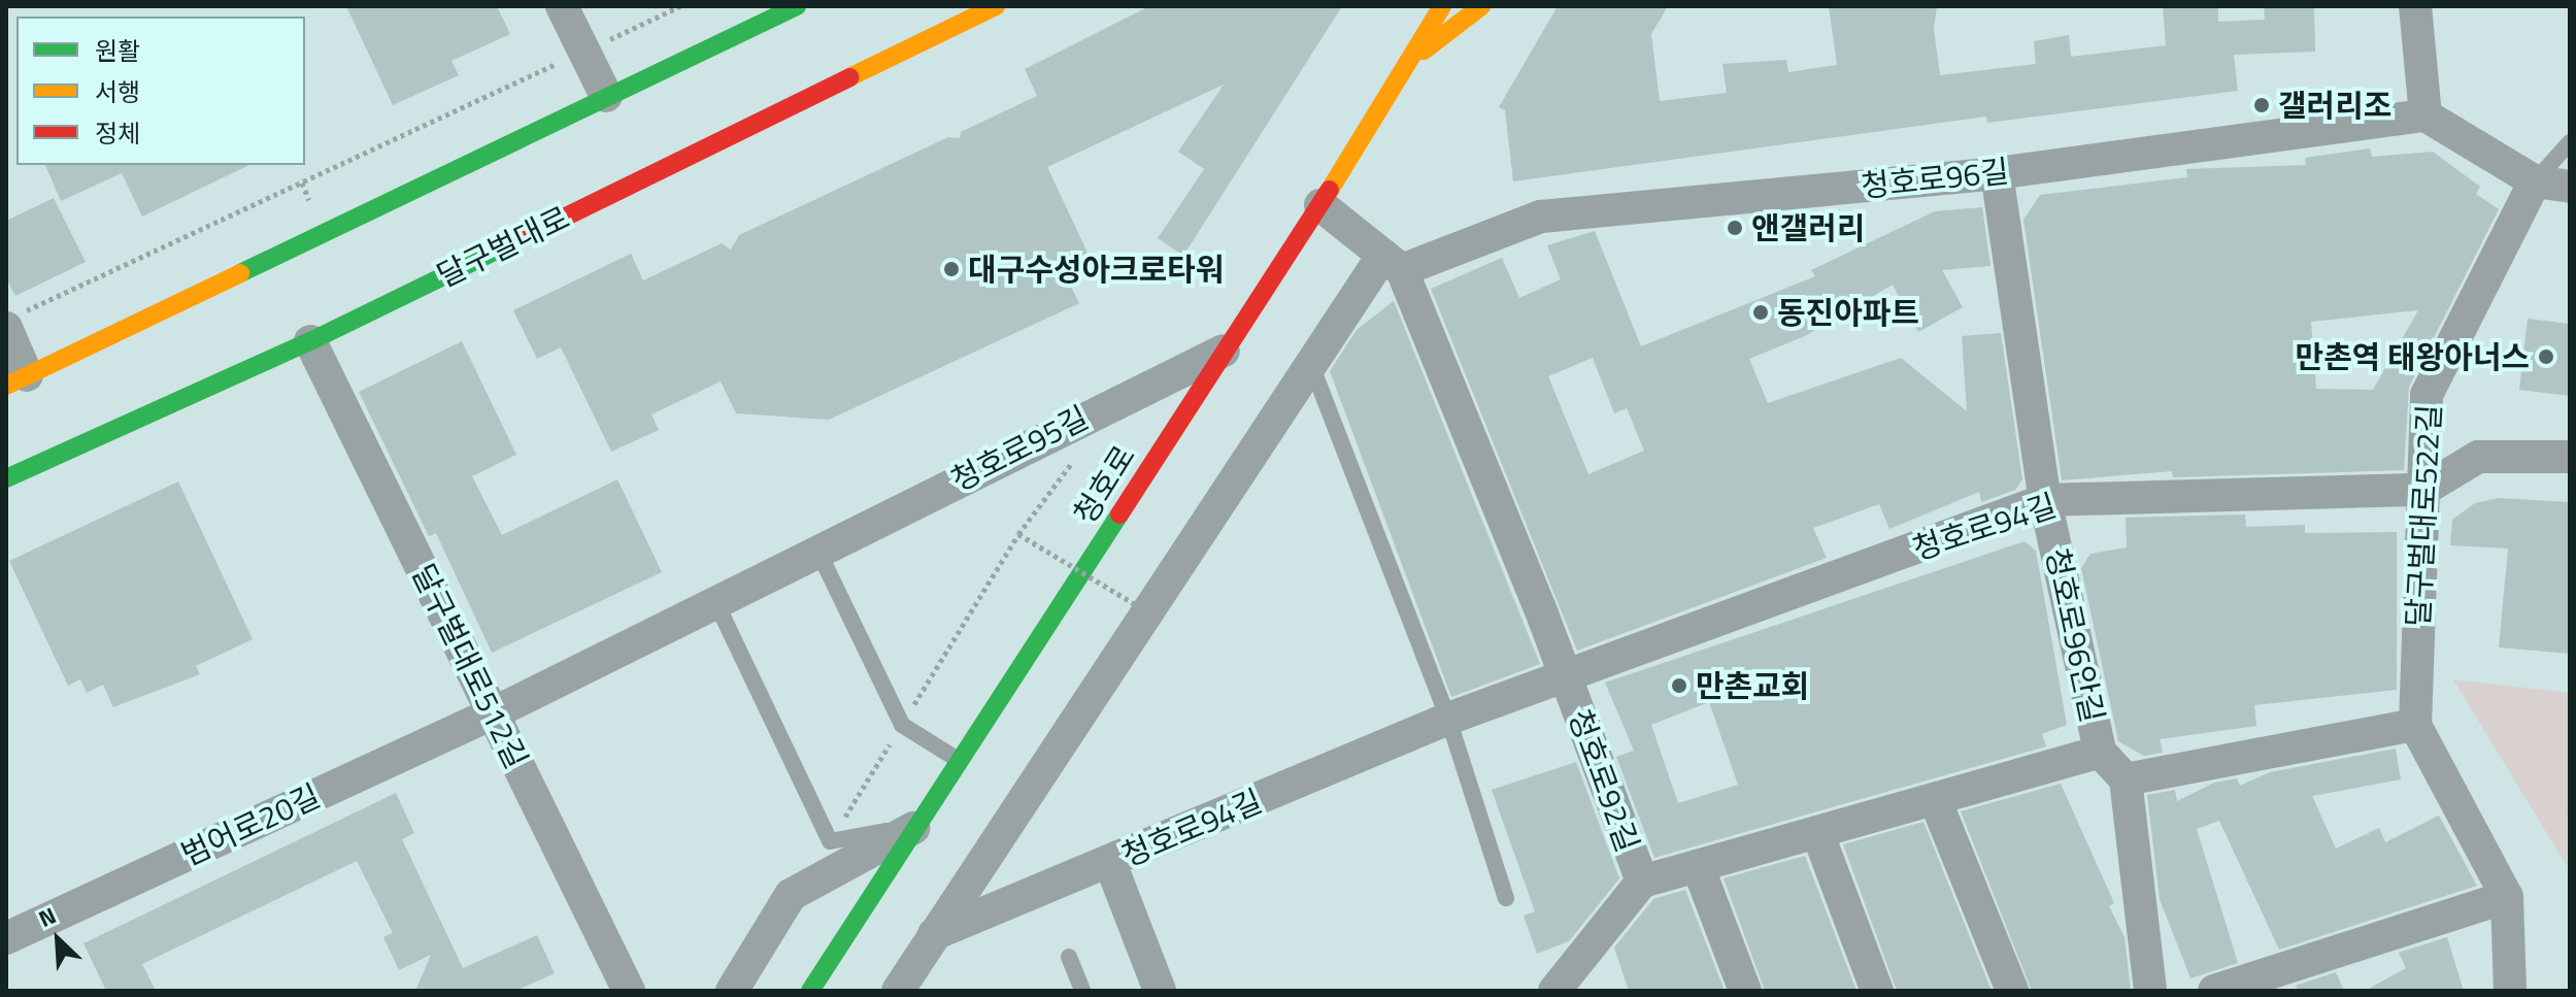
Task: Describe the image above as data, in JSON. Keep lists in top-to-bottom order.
{
  "streets": {
    "main road": ["달구벌대로", "청호로"],
    "street": [
      "청호로96길",
      "청호로95길",
      "달구벌대로522길",
      "청호로94길",
      "청호로96안길",
      "달구벌대로512길",
      "청호로92길",
      "범어로20길"
    ]
  },
  "crossings": [
    ["청호로96길", "청호로96안길"],
    ["달구벌대로", "달구벌대로512길"],
    ["청호로95길", "청호로"],
    ["청호로95길", "달구벌대로512길"],
    ["청호로95길", "범어로20길"],
    ["달구벌대로522길", "청호로94길"],
    ["청호로94길", "청호로96안길"],
    ["청호로94길", "청호로92길"],
    ["청호로96안길", "청호로92길"],
    ["달구벌대로512길", "범어로20길"]
  ],
  "places": [
    "갤러리조",
    "앤갤러리",
    "대구수성아크로타워",
    "동진아파트",
    "만촌역 태왕아너스",
    "만촌교회"
  ],
  "legend": ["원활", "서행", "정체"],
  "north": "top left"
}
